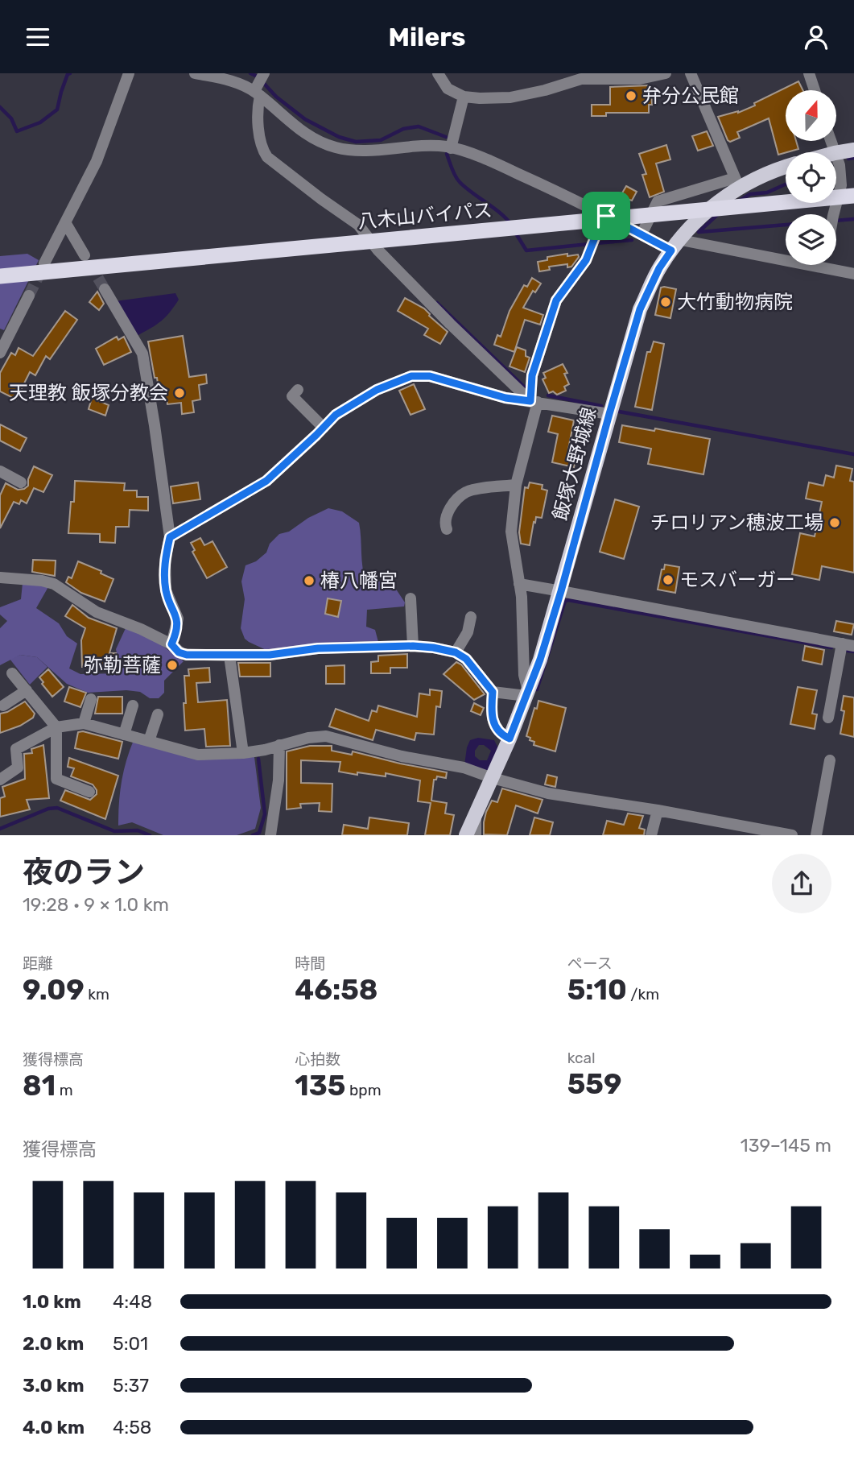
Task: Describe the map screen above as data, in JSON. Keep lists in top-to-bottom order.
{
  "streets": {
    "highway": ["八木山バイパス"],
    "main road": ["飯塚大野城線"]
  },
  "places": [
    "弁分公民館",
    "大竹動物病院",
    "天理教 飯塚分教会",
    "チロリアン穂波工場",
    "モスバーガー",
    "椿八幡宮",
    "弥勒菩薩"
  ],
  "north": "top",
  "page": {
    "header": "Milers",
    "heading": ["夜のラン", "19:28 · 9 × 1.0 km"],
    "stats": [
      ["距離", "9.09 km"],
      ["時間", "46:58"],
      ["ペース", "5:10 /km"],
      ["獲得標高", "81 m"],
      ["心拍数", "135 bpm"],
      ["kcal", "559"]
    ],
    "chart": ["獲得標高", "139–145 m"],
    "list": [
      {
        "name": "1.0 km",
        "note": "4:48"
      },
      {
        "name": "2.0 km",
        "note": "5:01"
      },
      {
        "name": "3.0 km",
        "note": "5:37"
      },
      {
        "name": "4.0 km",
        "note": "4:58"
      }
    ]
  }
}
